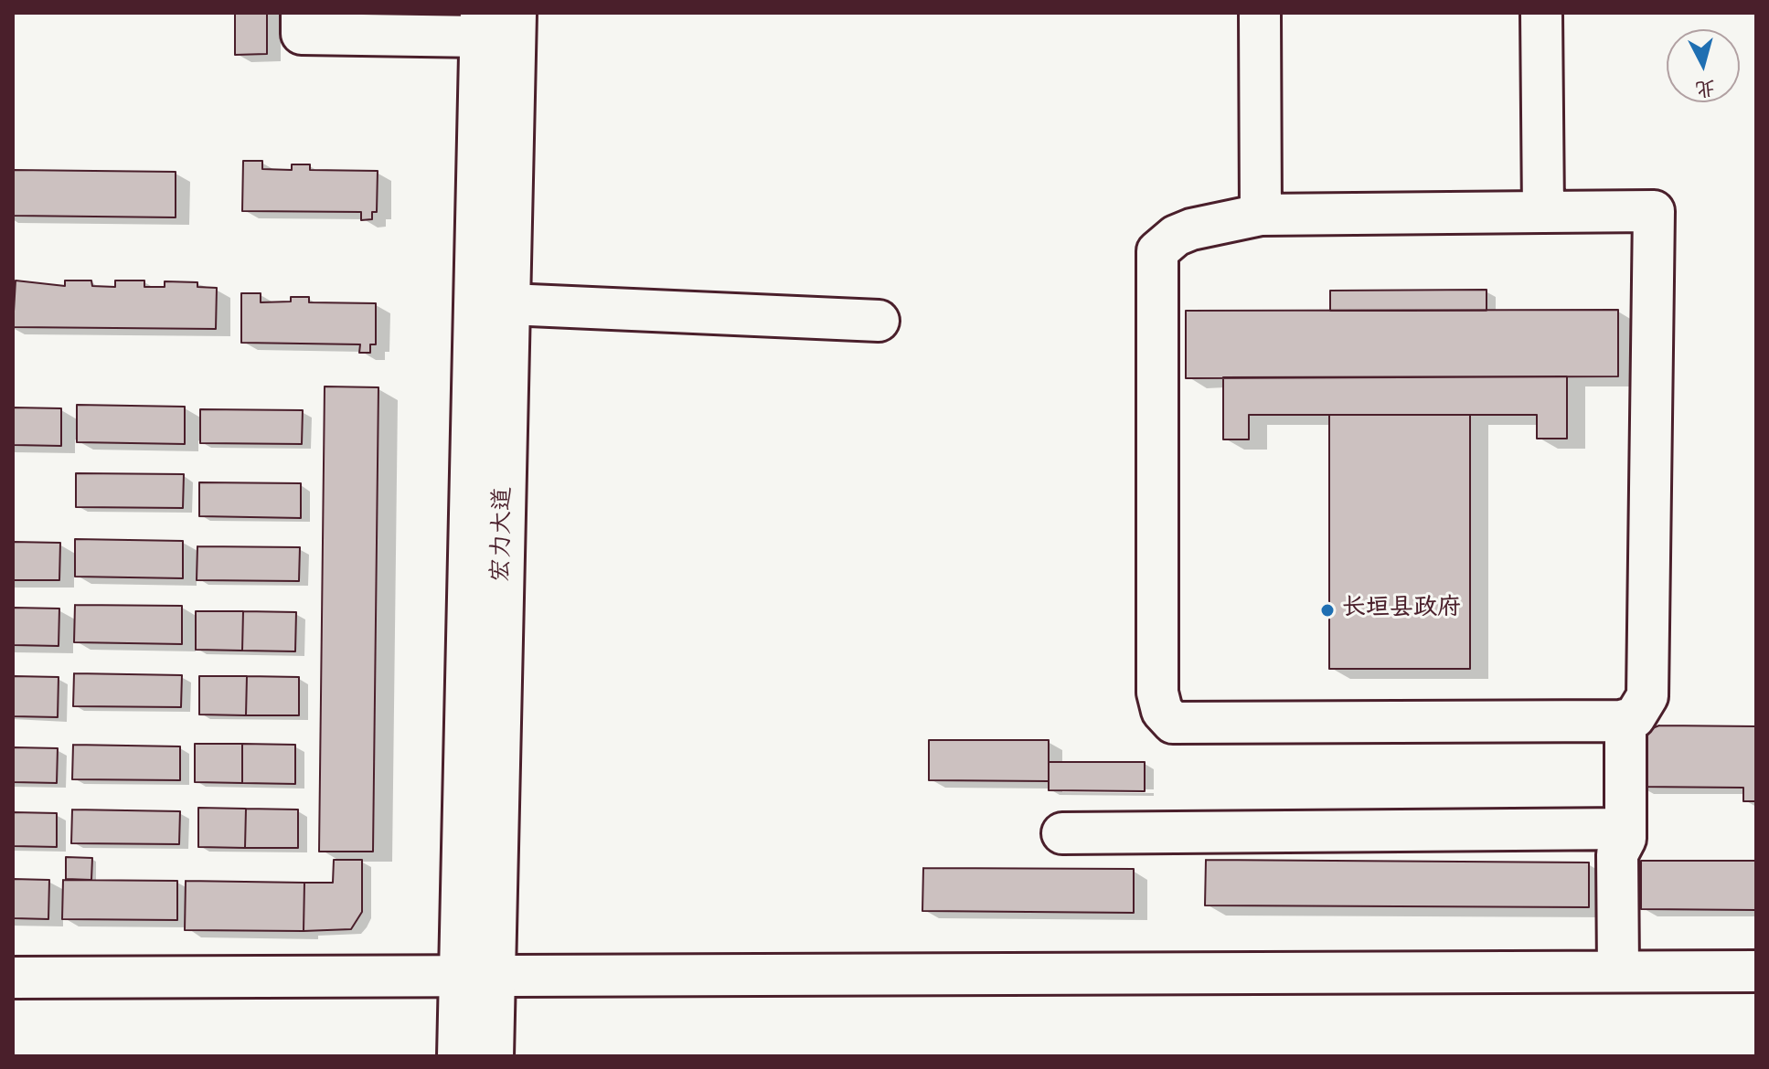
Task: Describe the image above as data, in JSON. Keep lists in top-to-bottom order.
{
  "streets": {
    "main road": ["宏力大道"]
  },
  "places": ["长垣县政府"],
  "north": "bottom"
}
